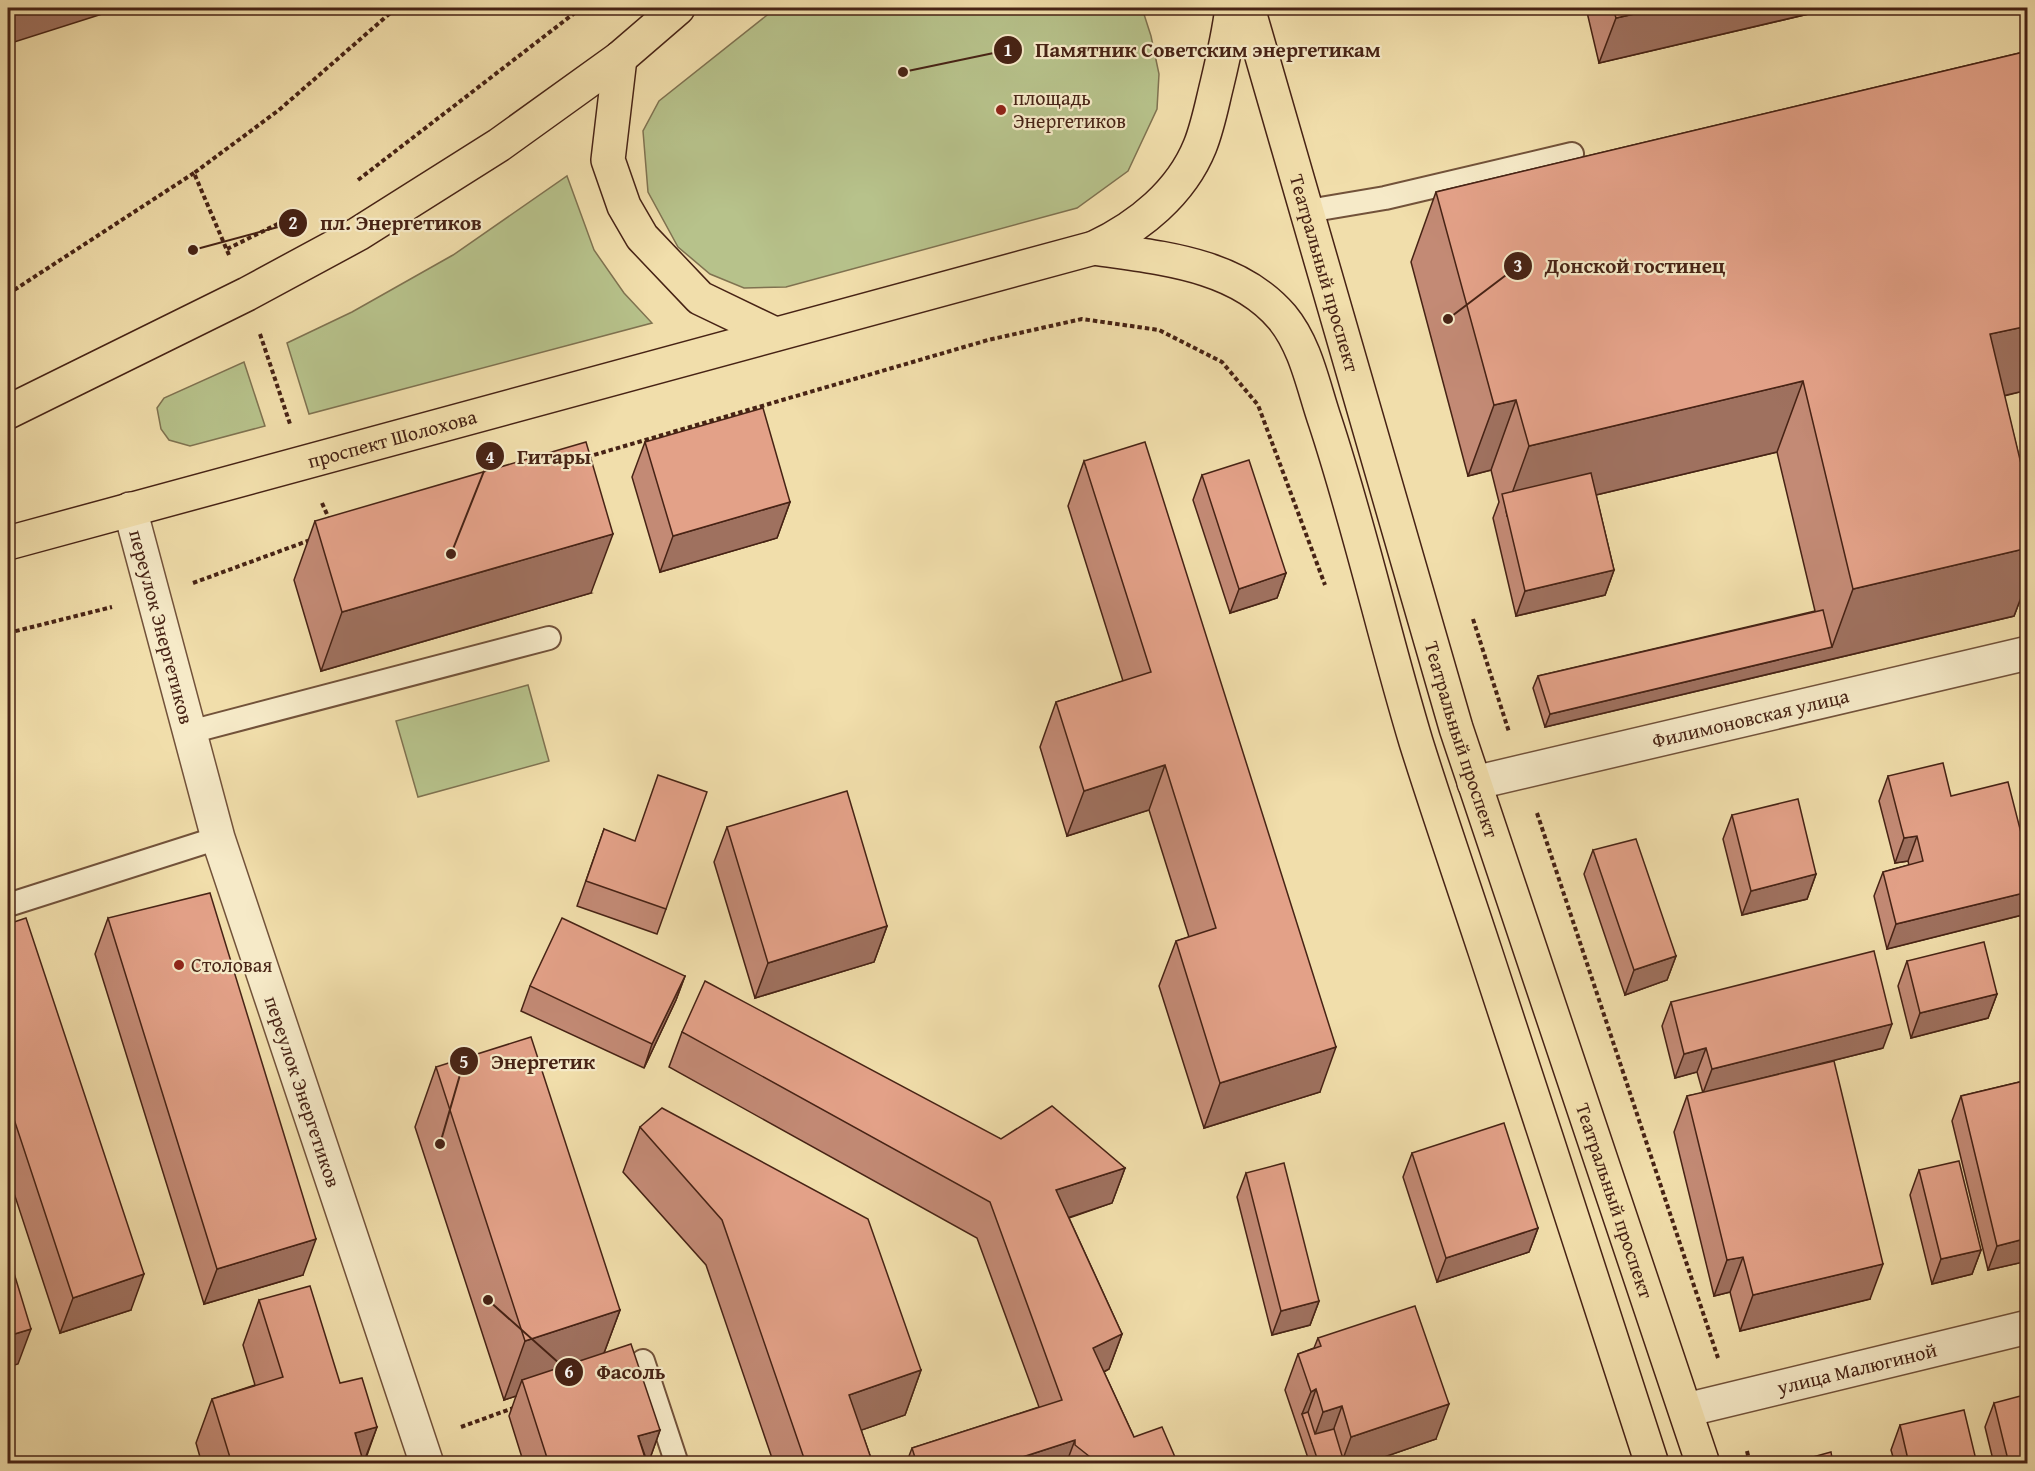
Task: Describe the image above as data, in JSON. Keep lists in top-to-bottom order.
{
  "streets": {
    "main road": ["Театральный проспект", "проспект Шолохова"],
    "street": ["переулок Энергетиков", "Филимоновская улица", "улица Малюгиной"]
  },
  "crossings": [
    ["Театральный проспект", "Филимоновская улица"],
    ["Театральный проспект", "улица Малюгиной"],
    ["проспект Шолохова", "переулок Энергетиков"]
  ],
  "places": [
    "Памятник Советским энергетикам",
    "площадь Энергетиков",
    "пл. Энергетиков",
    "Донской гостинец",
    "Гитары",
    "Столовая",
    "Энергетик",
    "Фасоль"
  ]
}
